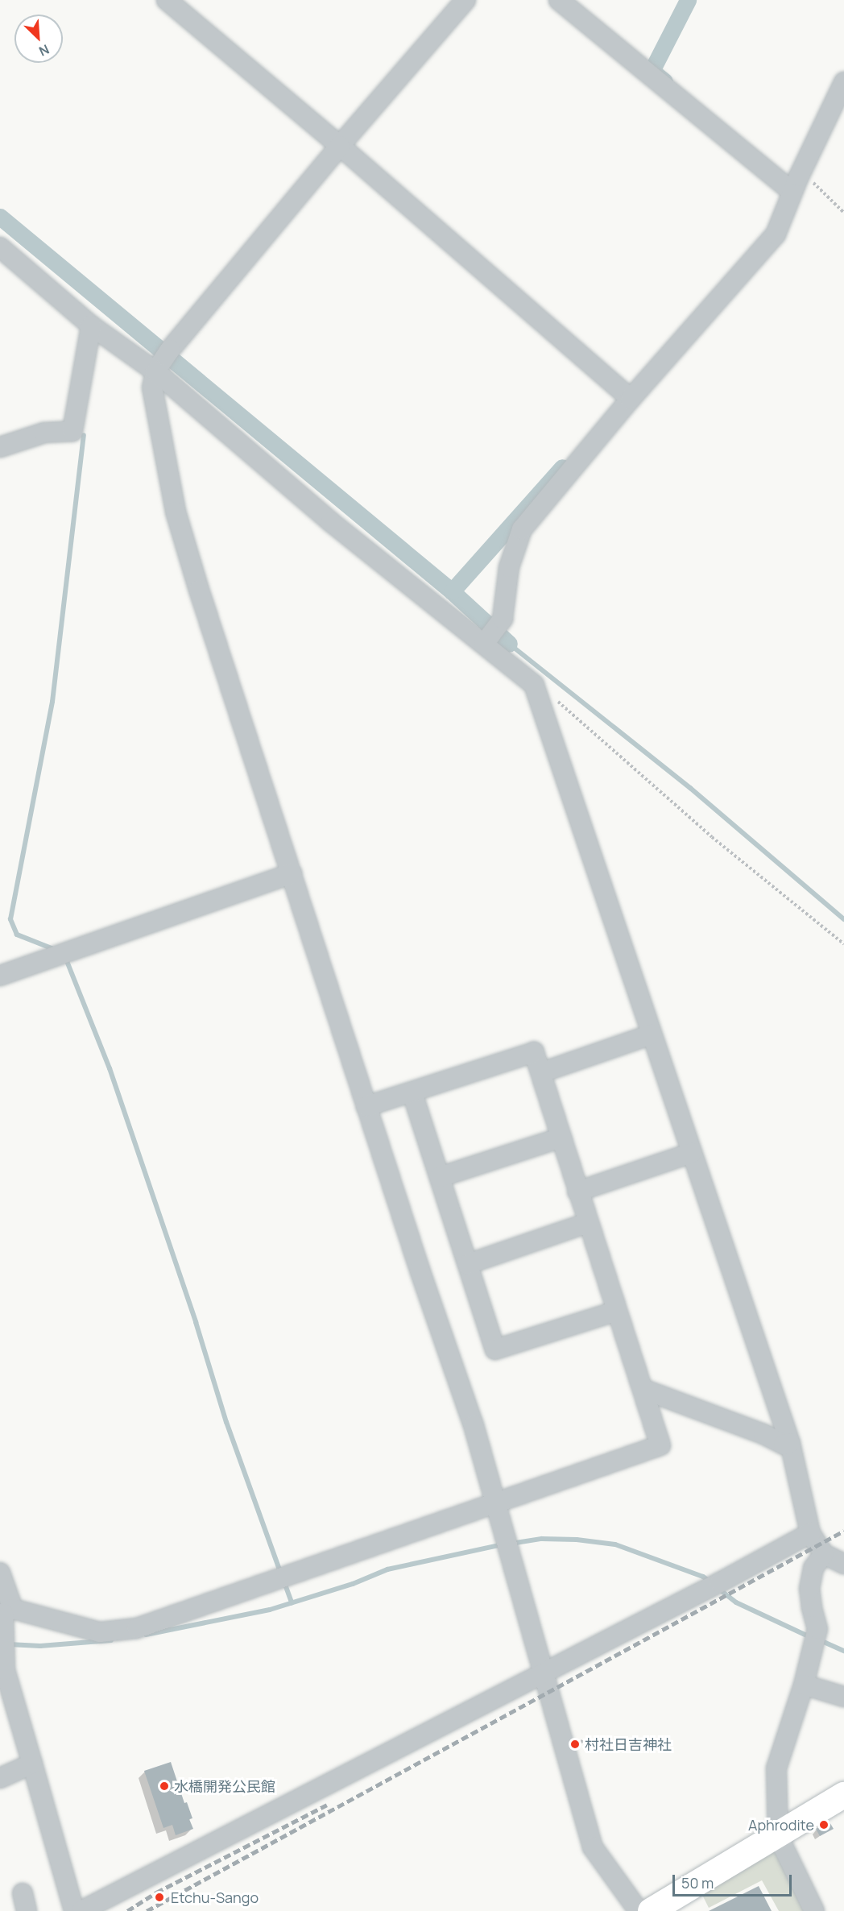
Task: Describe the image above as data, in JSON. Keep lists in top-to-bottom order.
{
  "places": [
    "村社日吉神社",
    "水橋開発公民館",
    "Aphrodite",
    "Etchu-Sango"
  ],
  "scale_bar": "50 m",
  "north": "bottom right"
}
